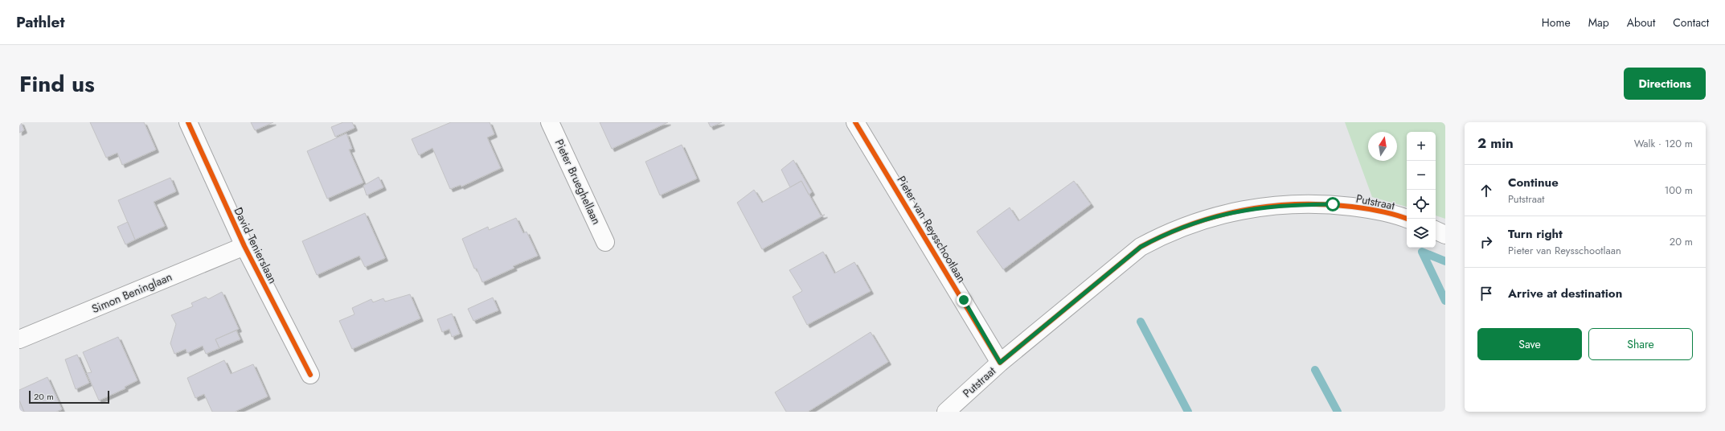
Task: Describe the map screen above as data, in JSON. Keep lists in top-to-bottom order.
{
  "streets": {
    "street": [
      "Pieter Brueghellaan",
      "Putstraat",
      "Pieter van Reysschootlaan",
      "David Tenierslaan",
      "Simon Beninglaan"
    ]
  },
  "crossings": [
    ["Putstraat", "Pieter van Reysschootlaan"],
    ["David Tenierslaan", "Simon Beninglaan"]
  ],
  "scale_bar": "20 m",
  "north": "top",
  "page": {
    "header": "Pathlet",
    "nav": [
      "Home",
      "Map",
      "About",
      "Contact"
    ],
    "title": "Find us",
    "buttons": [
      "Directions",
      ["Save", "Share"]
    ],
    "heading": ["2 min", "Walk · 120 m"],
    "map_buttons": ["+", "−"],
    "list": [
      ["Continue", "Putstraat", "100 m"],
      ["Turn right", "Pieter van Reysschootlaan", "20 m"],
      "Arrive at destination"
    ],
    "scale": "20 m"
  }
}
